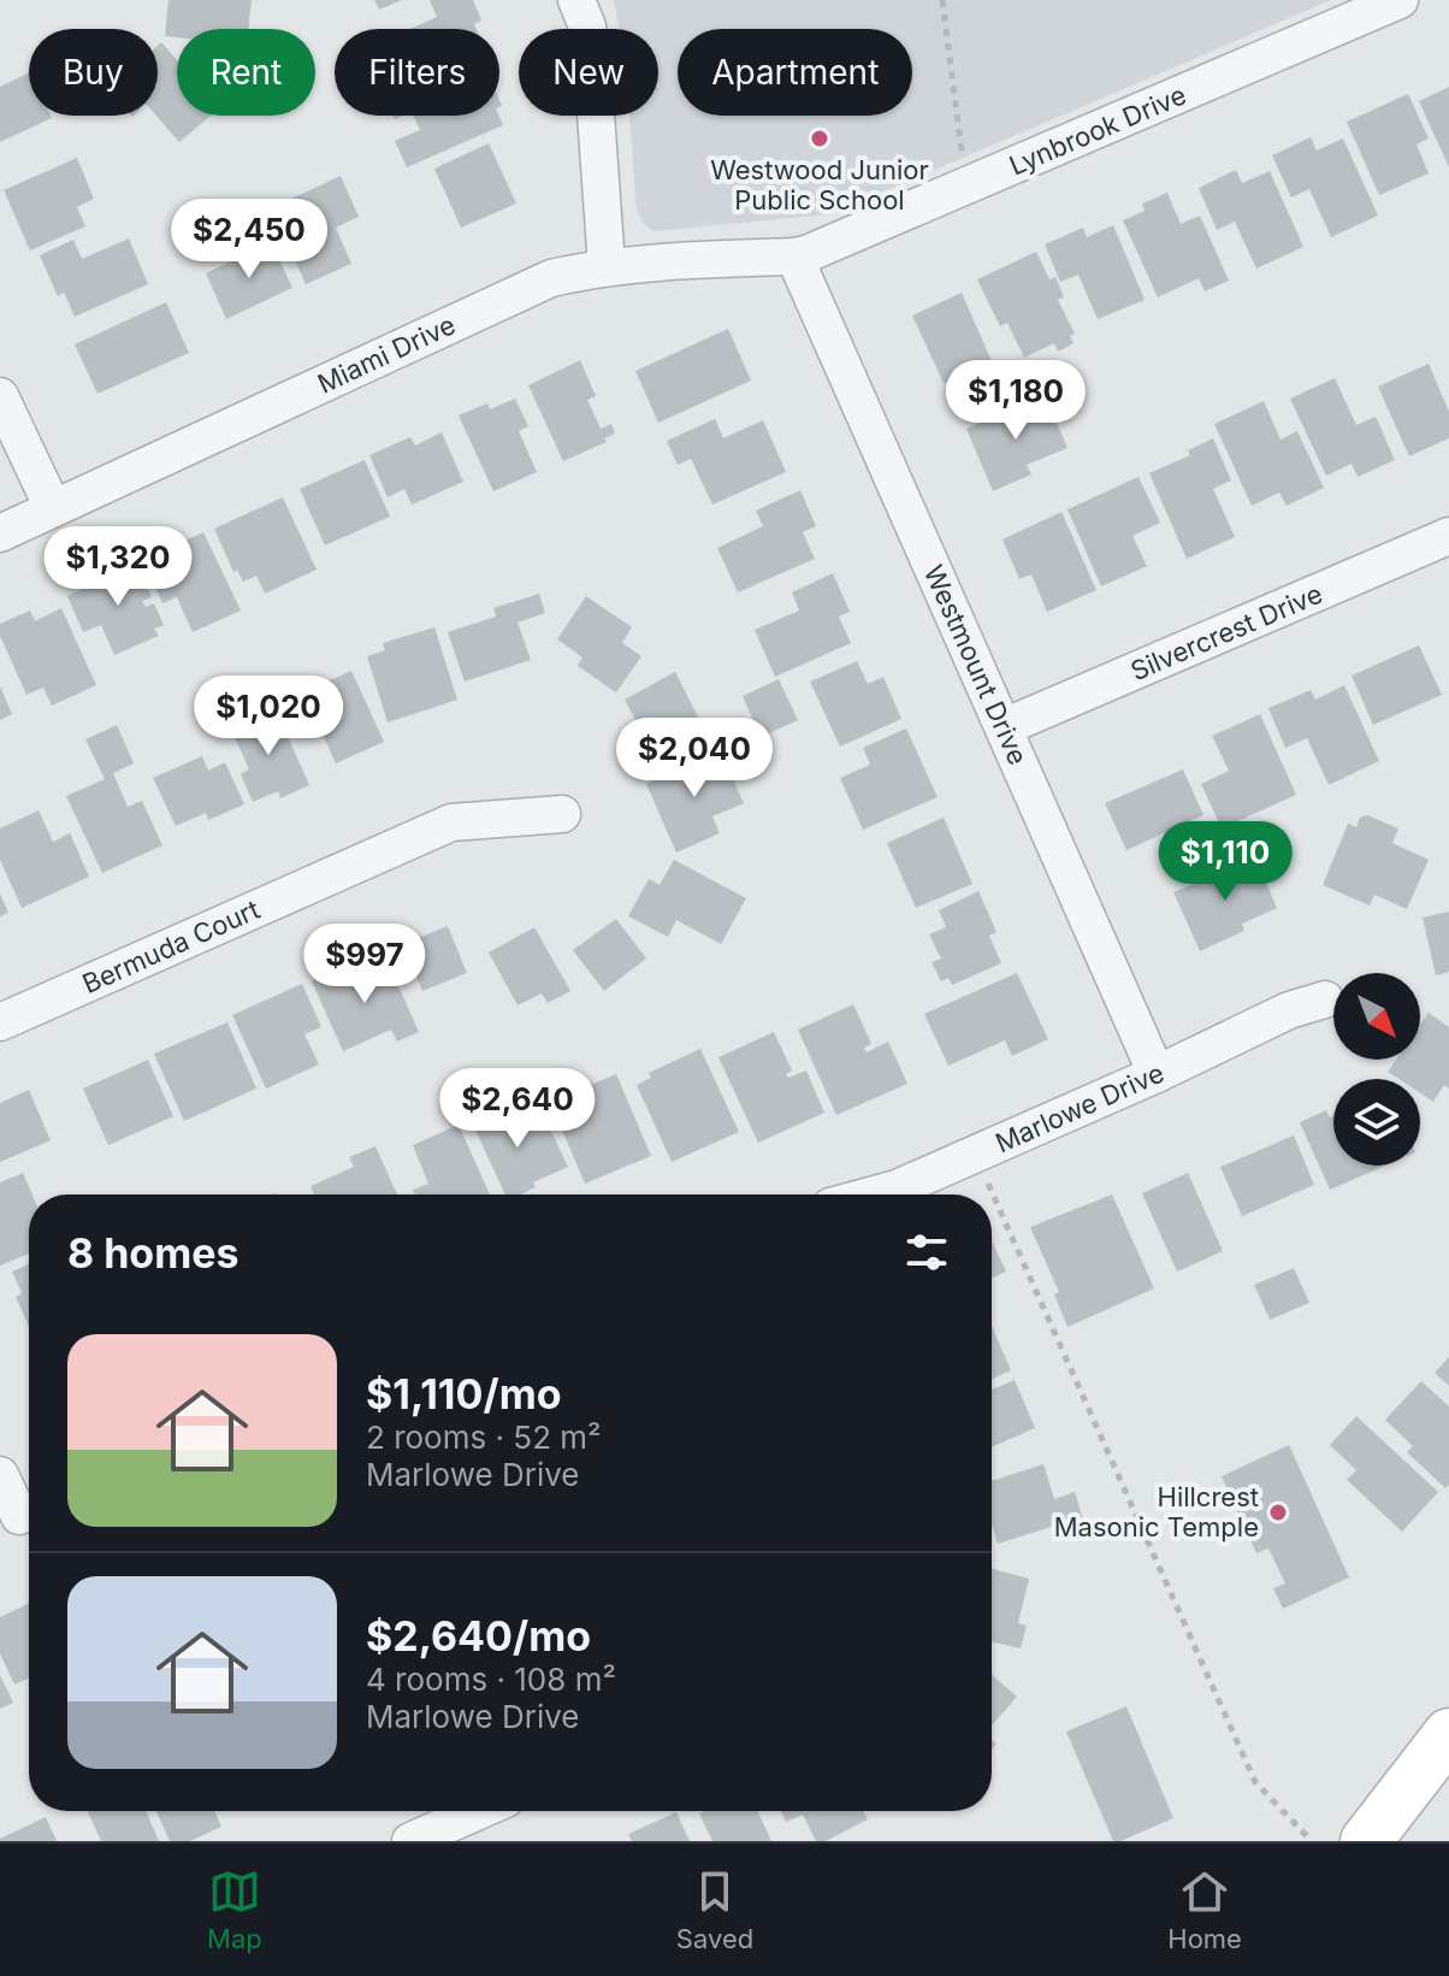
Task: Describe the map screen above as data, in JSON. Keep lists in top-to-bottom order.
{
  "streets": {
    "street": [
      "Lynbrook Drive",
      "Miami Drive",
      "Silvercrest Drive",
      "Westmount Drive",
      "Bermuda Court",
      "Marlowe Drive"
    ]
  },
  "crossings": [
    ["Lynbrook Drive", "Miami Drive"],
    ["Lynbrook Drive", "Westmount Drive"],
    ["Miami Drive", "Westmount Drive"],
    ["Silvercrest Drive", "Westmount Drive"],
    ["Westmount Drive", "Marlowe Drive"]
  ],
  "places": ["Westwood Junior Public School", "Hillcrest Masonic Temple"],
  "north": "bottom right",
  "page": {
    "chip": [
      "Buy",
      "Rent",
      "Filters",
      "New",
      "Apartment"
    ],
    "price": [
      "$2,450",
      "$1,180",
      "$1,320",
      "$1,020",
      "$2,040",
      "$1,110",
      "$997",
      "$2,640"
    ],
    "heading": "8 homes",
    "list": [
      {
        "name": "$1,110/mo",
        "note": "2 rooms · 52 m² · Marlowe Drive"
      },
      {
        "name": "$2,640/mo",
        "note": "4 rooms · 108 m² · Marlowe Drive"
      }
    ],
    "tabs": ["Map", "Saved", "Home"]
  }
}
